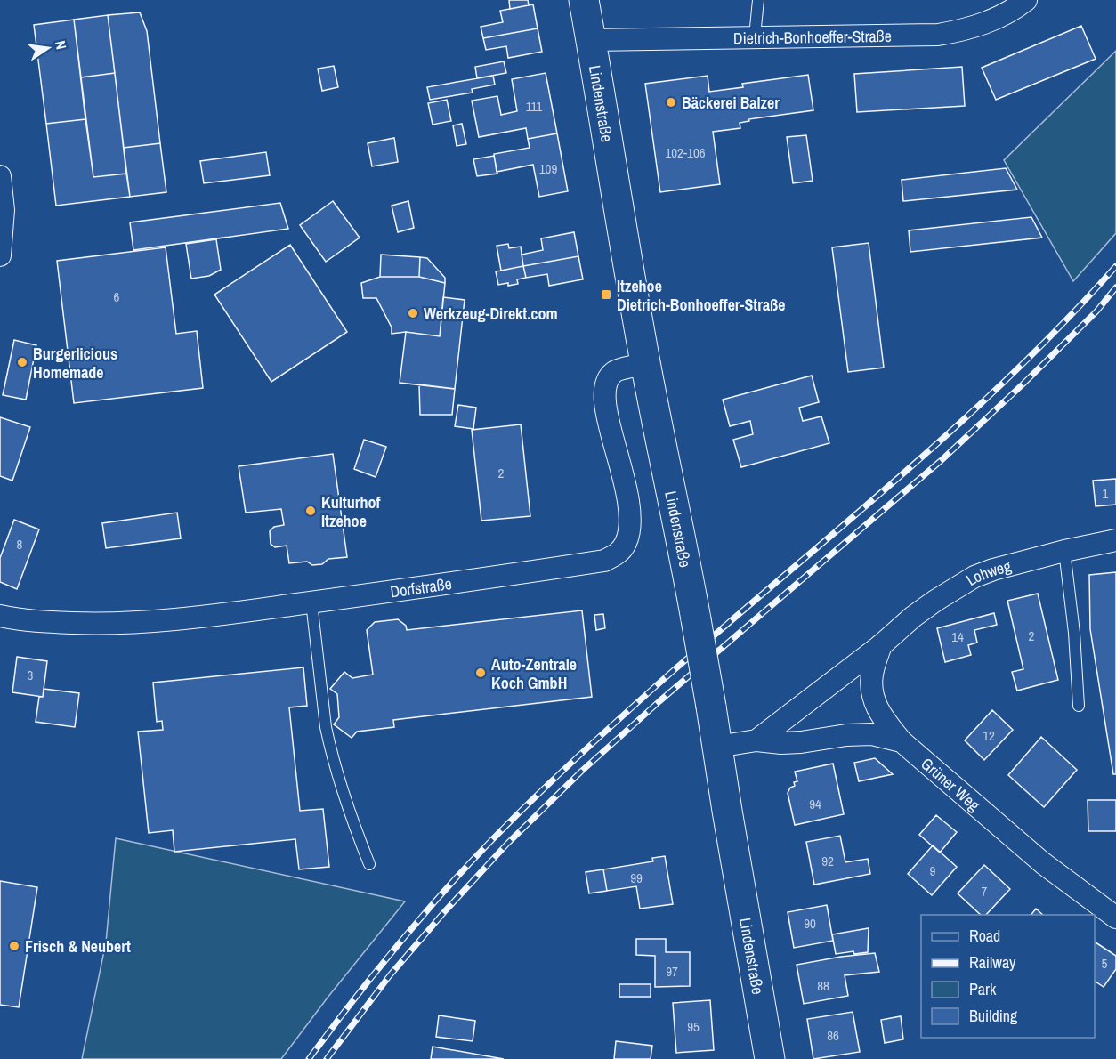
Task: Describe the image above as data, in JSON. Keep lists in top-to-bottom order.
{
  "streets": {
    "main road": ["Lindenstraße"],
    "street": [
      "Dietrich-Bonhoeffer-Straße",
      "Lohweg",
      "Dorfstraße",
      "Grüner Weg"
    ]
  },
  "crossings": [
    ["Dietrich-Bonhoeffer-Straße", "Lindenstraße"],
    ["Lindenstraße", "Lohweg"],
    ["Lindenstraße", "Dorfstraße"],
    ["Lohweg", "Grüner Weg"]
  ],
  "places": {
    "other": [
      "Bäckerei Balzer",
      "Werkzeug-Direkt.com",
      "Burgerlicious Homemade",
      "Kulturhof Itzehoe",
      "Auto-Zentrale Koch GmbH",
      "Frisch & Neubert"
    ],
    "transit": ["Itzehoe Dietrich-Bonhoeffer-Straße"]
  },
  "house_numbers": [
    "111",
    "102-106",
    "109",
    "6",
    "2",
    "1",
    "8",
    "2",
    "14",
    "3",
    "12",
    "94",
    "92",
    "9",
    "99",
    "7",
    "90",
    "5",
    "97",
    "88",
    "95",
    "86"
  ],
  "legend": [
    "Road",
    "Railway",
    "Park",
    "Building"
  ],
  "north": "right"
}
